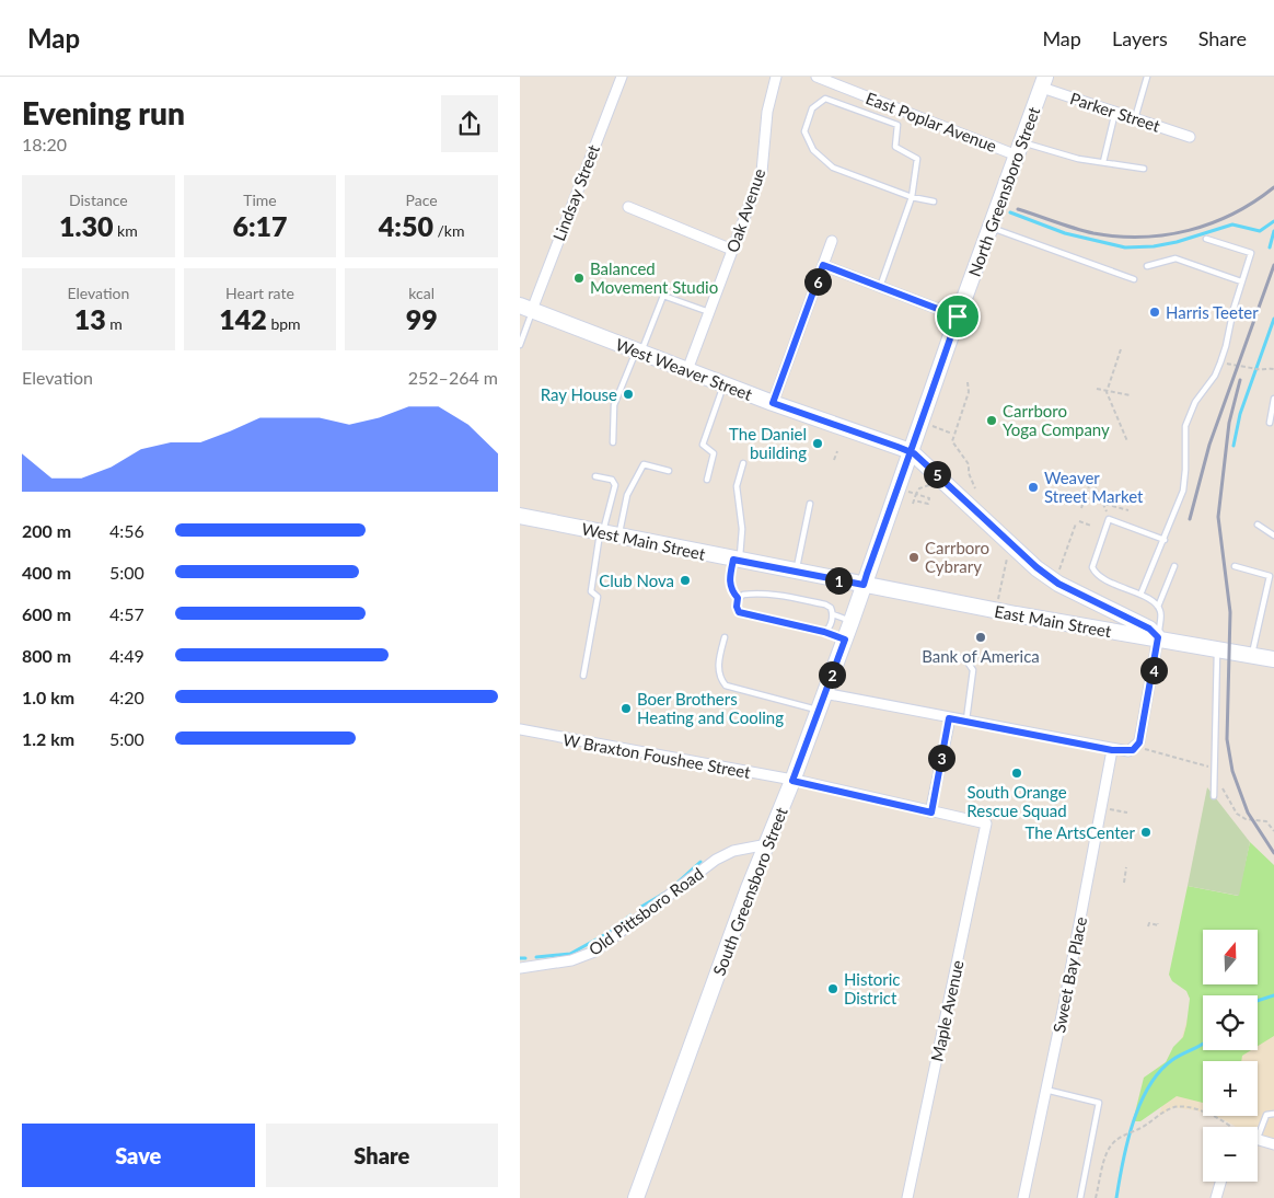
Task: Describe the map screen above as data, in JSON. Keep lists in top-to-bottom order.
{
  "streets": {
    "main road": [
      "North Greensboro Street",
      "West Weaver Street",
      "West Main Street",
      "East Main Street",
      "South Greensboro Street"
    ],
    "street": [
      "Parker Street",
      "East Poplar Avenue",
      "Lindsay Street",
      "Oak Avenue",
      "W Braxton Foushee Street",
      "Old Pittsboro Road",
      "Sweet Bay Place",
      "Maple Avenue"
    ]
  },
  "crossings": [
    ["Parker Street", "North Greensboro Street"],
    ["East Poplar Avenue", "North Greensboro Street"],
    ["North Greensboro Street", "West Weaver Street"],
    ["North Greensboro Street", "West Main Street"],
    ["North Greensboro Street", "East Main Street"],
    ["North Greensboro Street", "South Greensboro Street"],
    ["Lindsay Street", "West Weaver Street"],
    ["Oak Avenue", "West Weaver Street"],
    ["West Main Street", "East Main Street"],
    ["West Main Street", "South Greensboro Street"],
    ["East Main Street", "South Greensboro Street"],
    ["W Braxton Foushee Street", "South Greensboro Street"],
    ["W Braxton Foushee Street", "Maple Avenue"],
    ["South Greensboro Street", "Old Pittsboro Road"]
  ],
  "places": [
    "Balanced Movement Studio",
    "Harris Teeter",
    "Ray House",
    "Carrboro Yoga Company",
    "The Daniel building",
    "Weaver Street Market",
    "Carrboro Cybrary",
    "Club Nova",
    "Bank of America",
    "Boer Brothers Heating and Cooling",
    "South Orange Rescue Squad",
    "The ArtsCenter",
    "Historic District"
  ],
  "north": "top",
  "page": {
    "header": "Map",
    "nav": ["Map", "Layers", "Share"],
    "heading": ["Evening run", "18:20"],
    "stats": [
      ["Distance", "1.30 km"],
      ["Time", "6:17"],
      ["Pace", "4:50 /km"],
      ["Elevation", "13 m"],
      ["Heart rate", "142 bpm"],
      ["kcal", "99"]
    ],
    "pins": [
      "6",
      "5",
      "1",
      "4",
      "2",
      "3"
    ],
    "chart": ["Elevation", "252–264 m"],
    "list": [
      {
        "name": "200 m",
        "note": "4:56"
      },
      {
        "name": "400 m",
        "note": "5:00"
      },
      {
        "name": "600 m",
        "note": "4:57"
      },
      {
        "name": "800 m",
        "note": "4:49"
      },
      {
        "name": "1.0 km",
        "note": "4:20"
      },
      {
        "name": "1.2 km",
        "note": "5:00"
      }
    ],
    "map_buttons": ["+", "−"],
    "buttons": ["Save", "Share"]
  }
}
